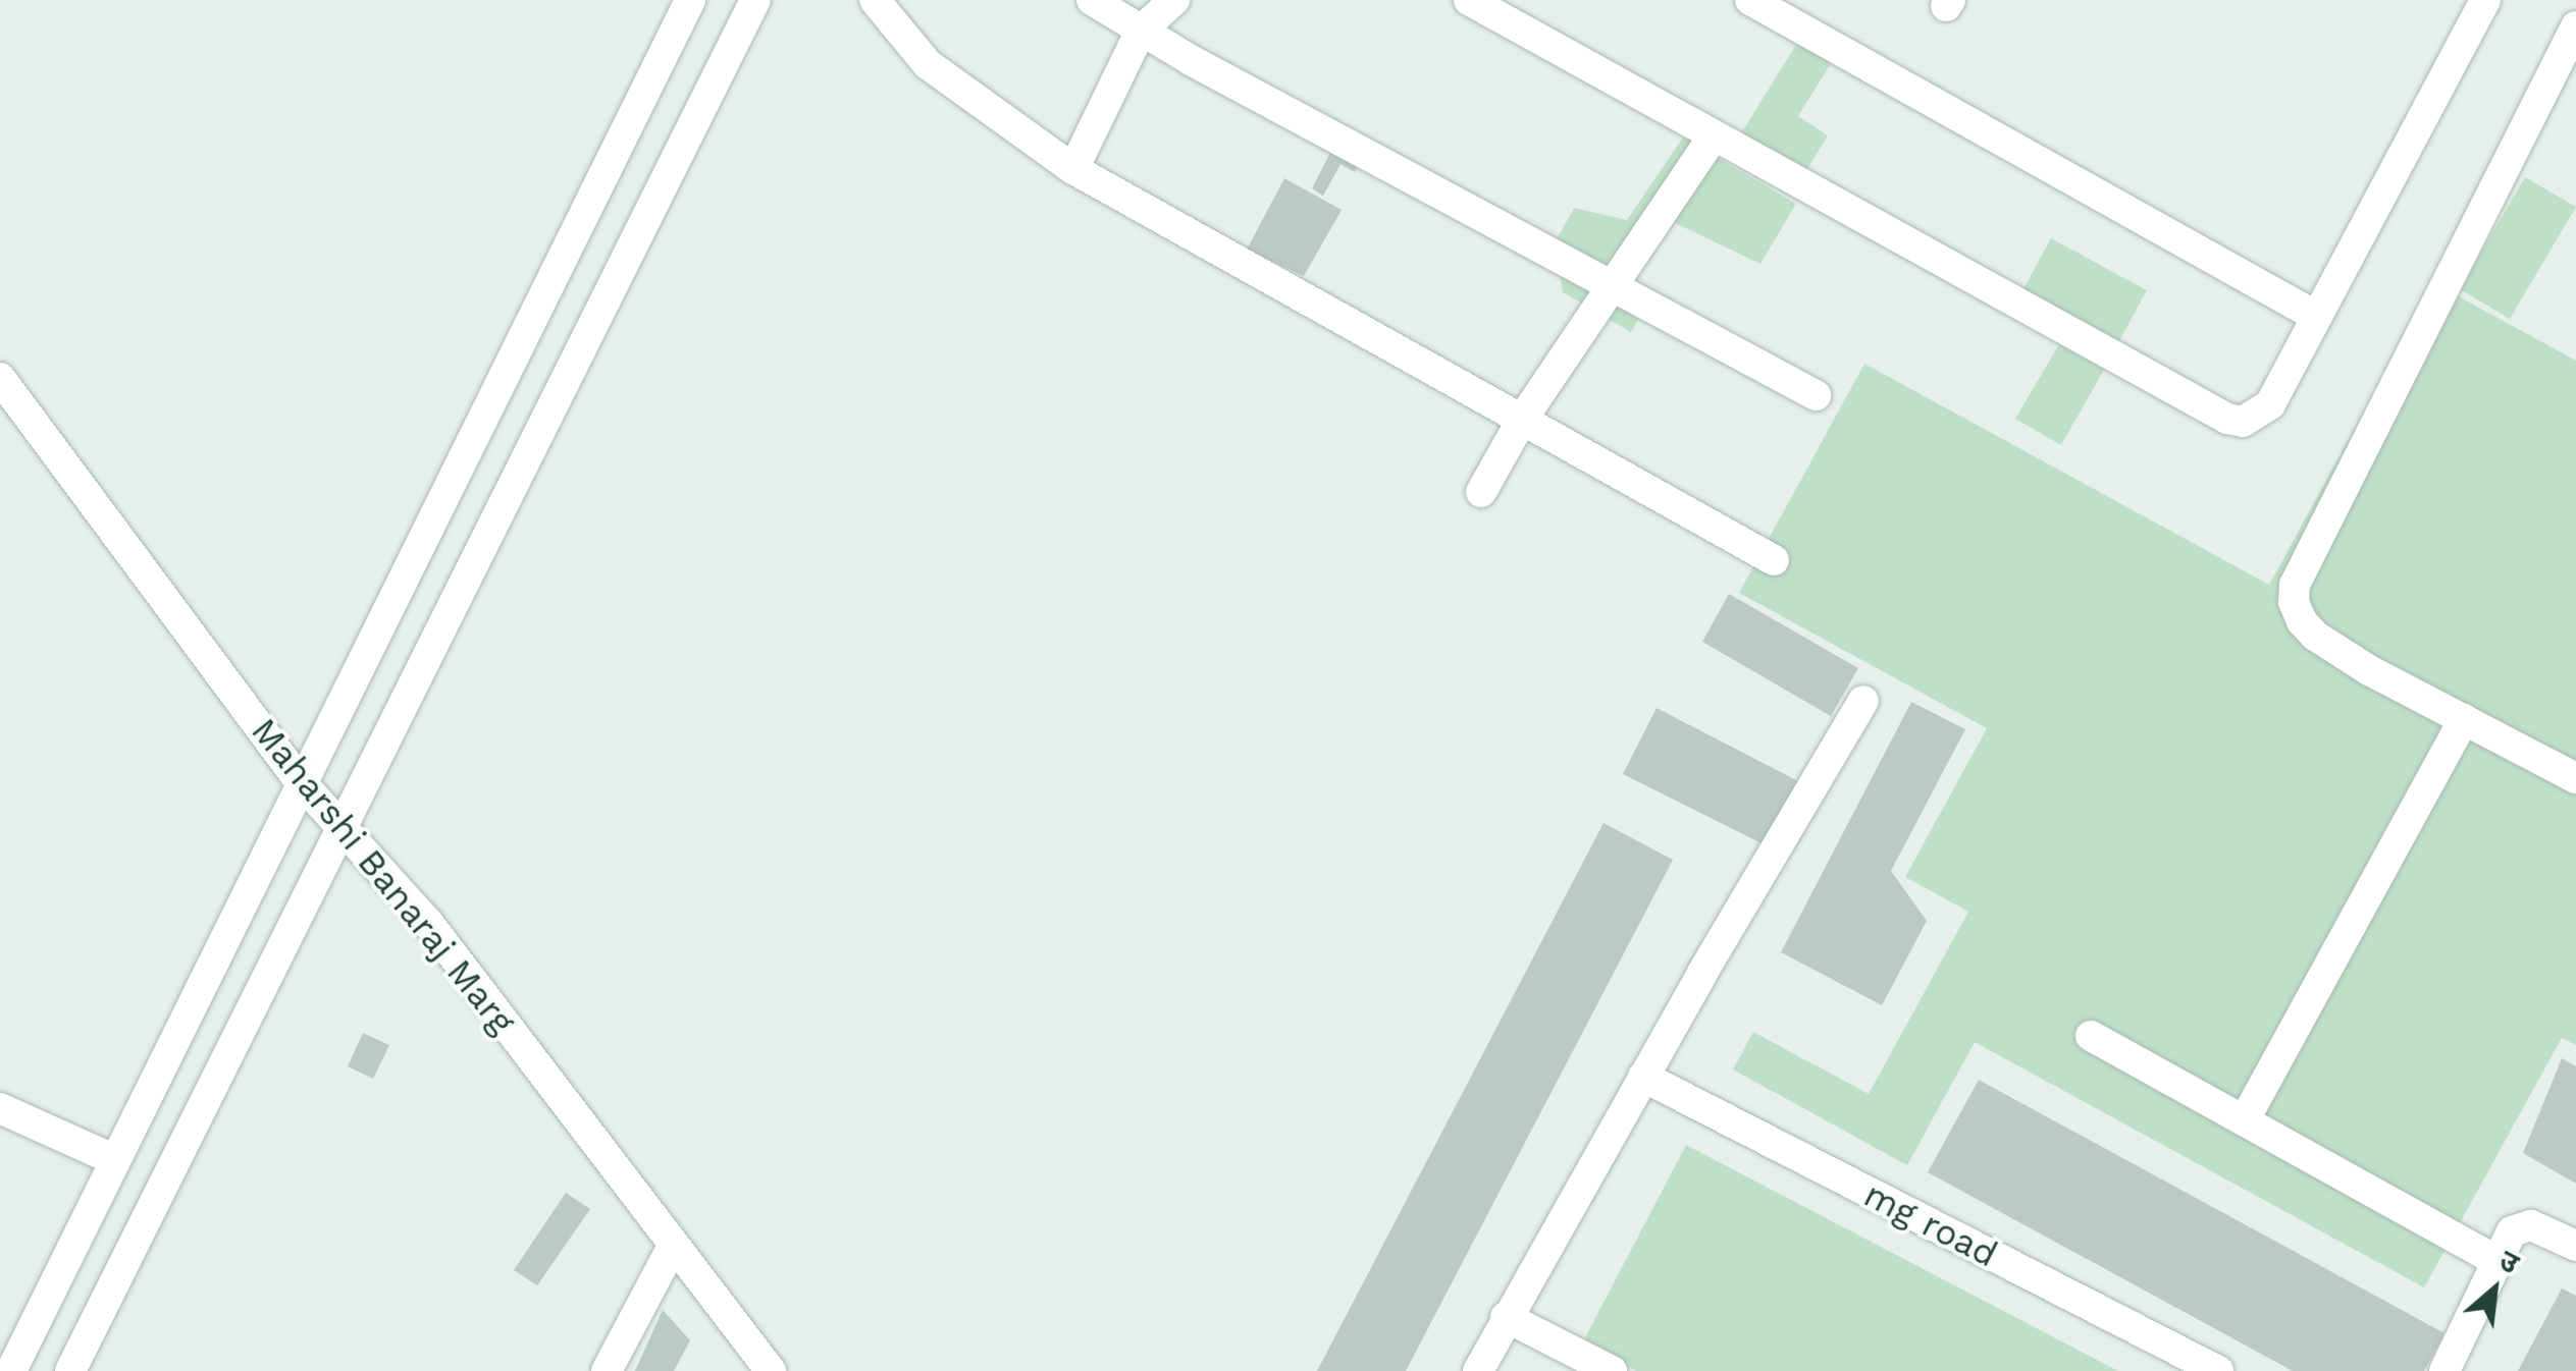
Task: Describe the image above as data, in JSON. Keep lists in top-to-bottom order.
{
  "streets": {
    "street": ["Maharshi Banaraj Marg", "mg road"]
  },
  "north": "top right"
}
